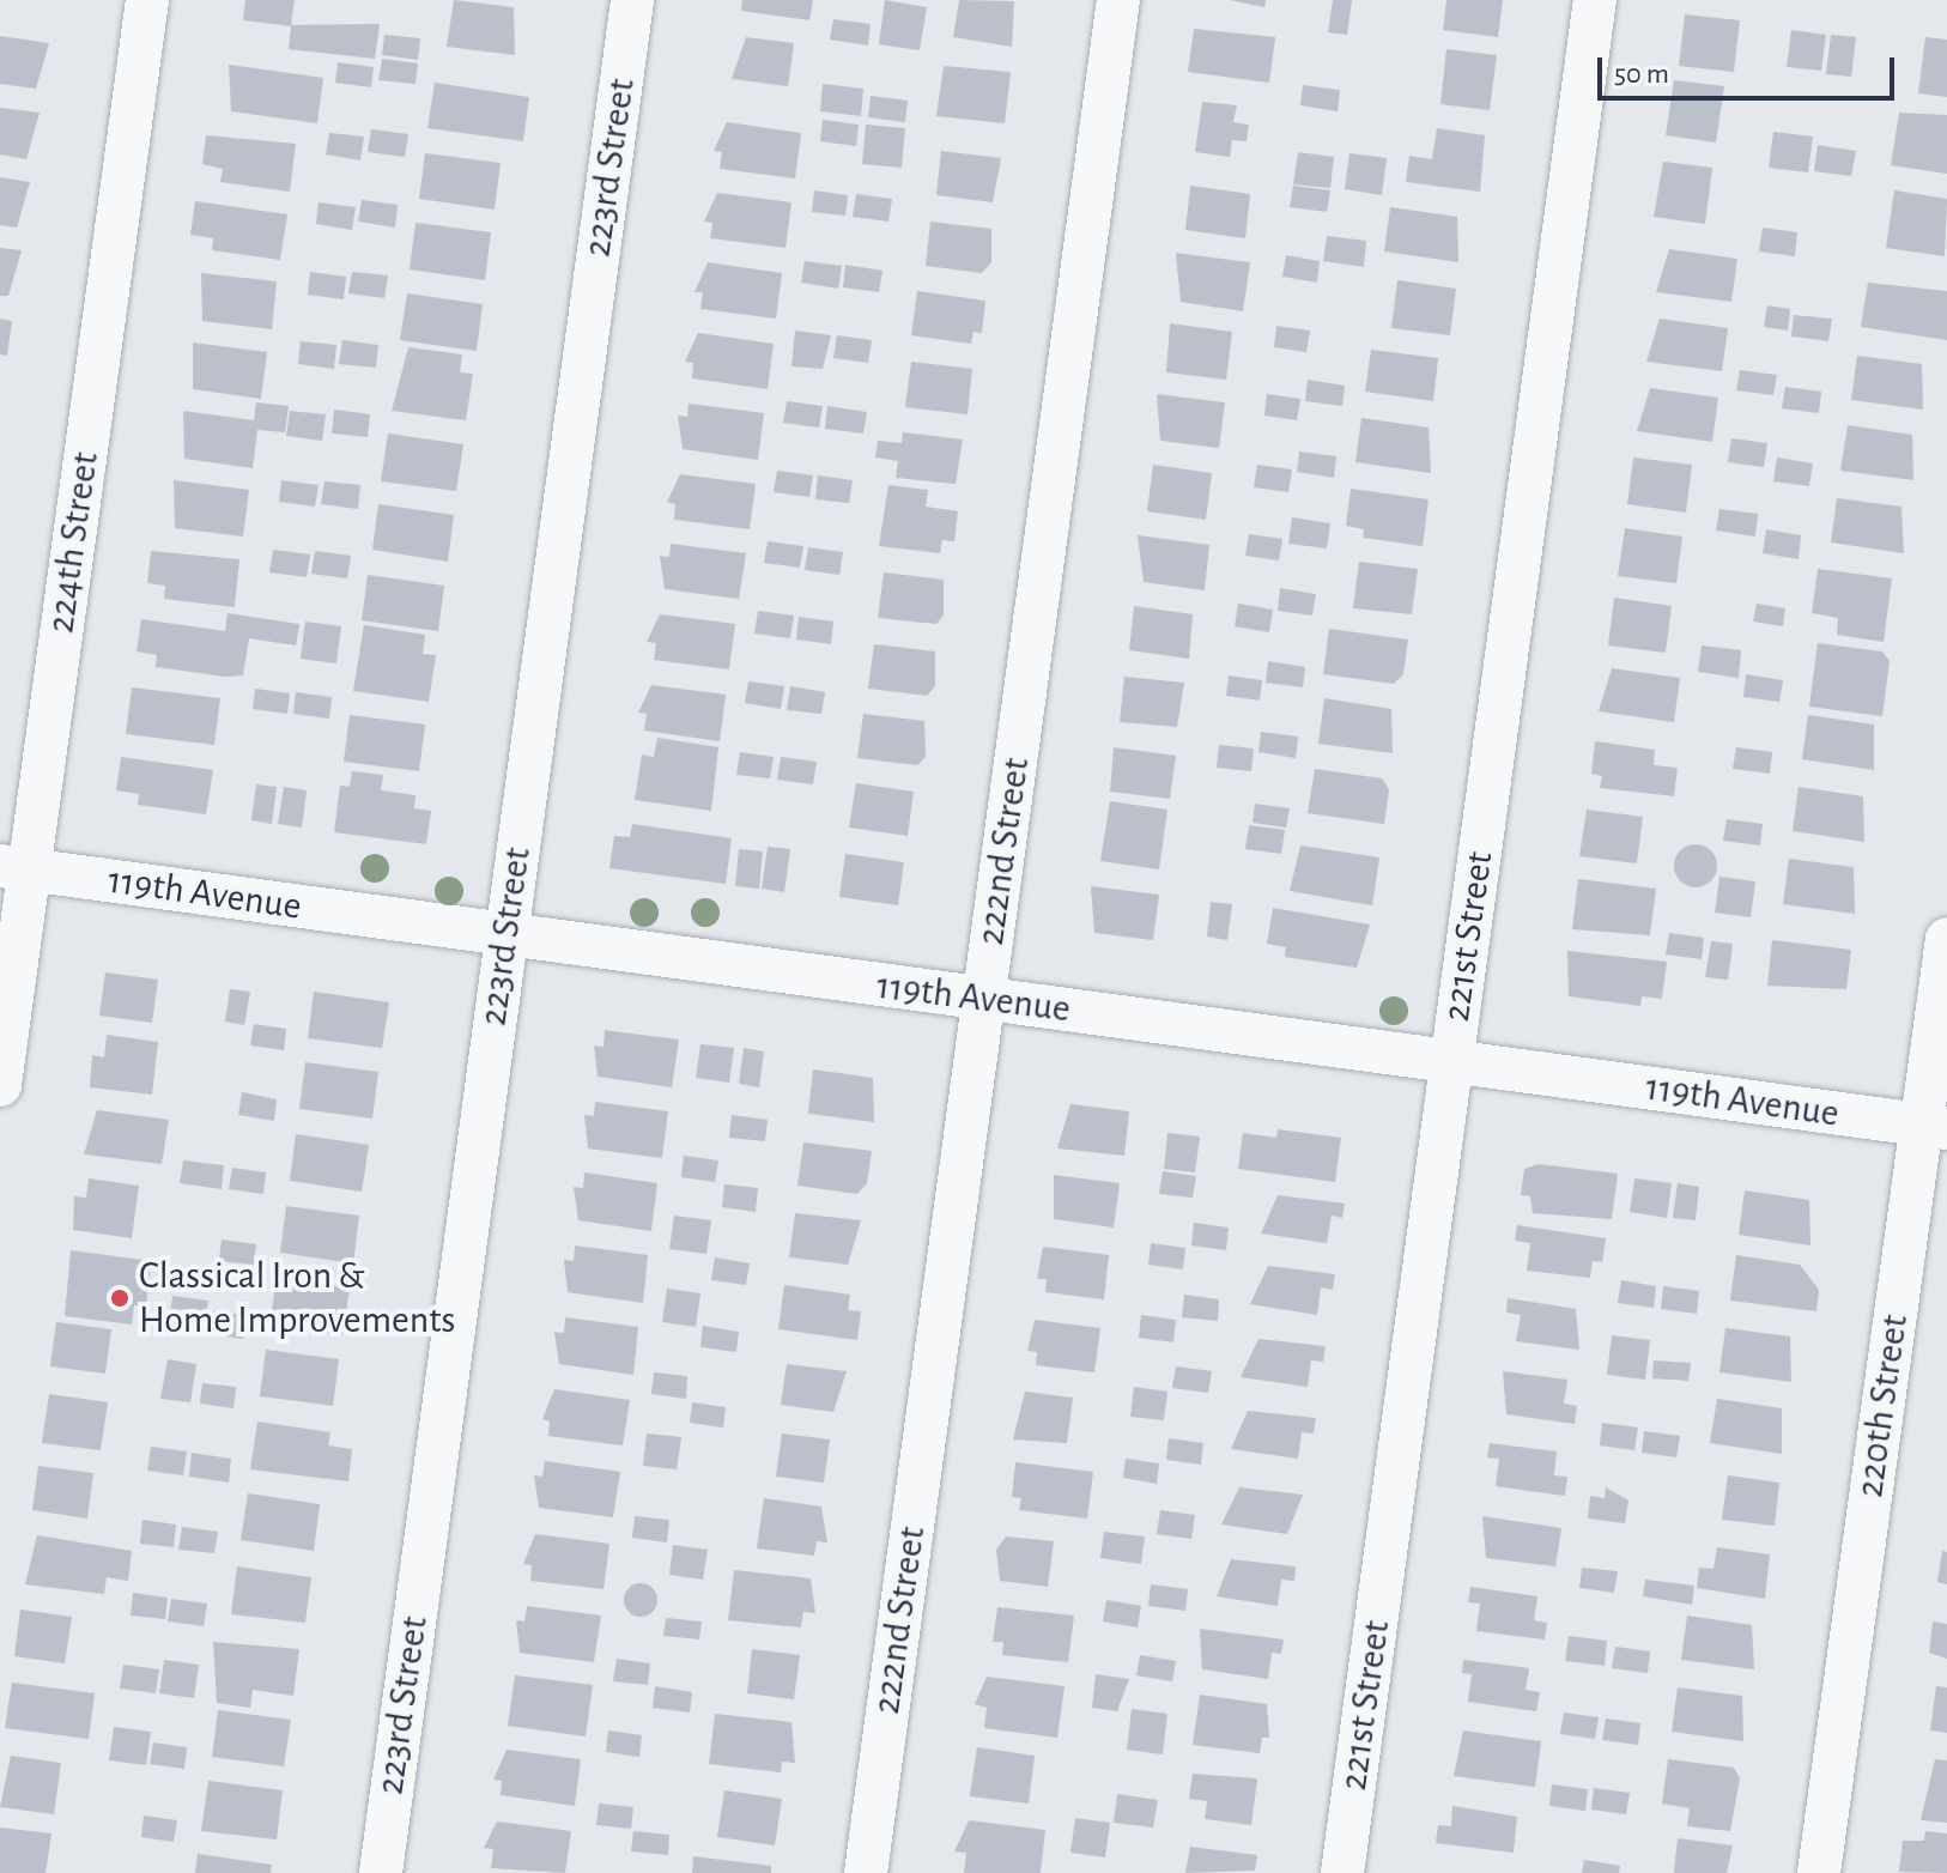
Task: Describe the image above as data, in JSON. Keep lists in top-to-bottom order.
{
  "streets": {
    "street": [
      "223rd Street",
      "224th Street",
      "222nd Street",
      "119th Avenue",
      "221st Street",
      "220th Street"
    ]
  },
  "crossings": [
    ["223rd Street", "119th Avenue"],
    ["224th Street", "119th Avenue"],
    ["222nd Street", "119th Avenue"],
    ["119th Avenue", "221st Street"],
    ["119th Avenue", "220th Street"]
  ],
  "places": ["Classical Iron & Home Improvements"],
  "scale_bar": "50 m"
}
